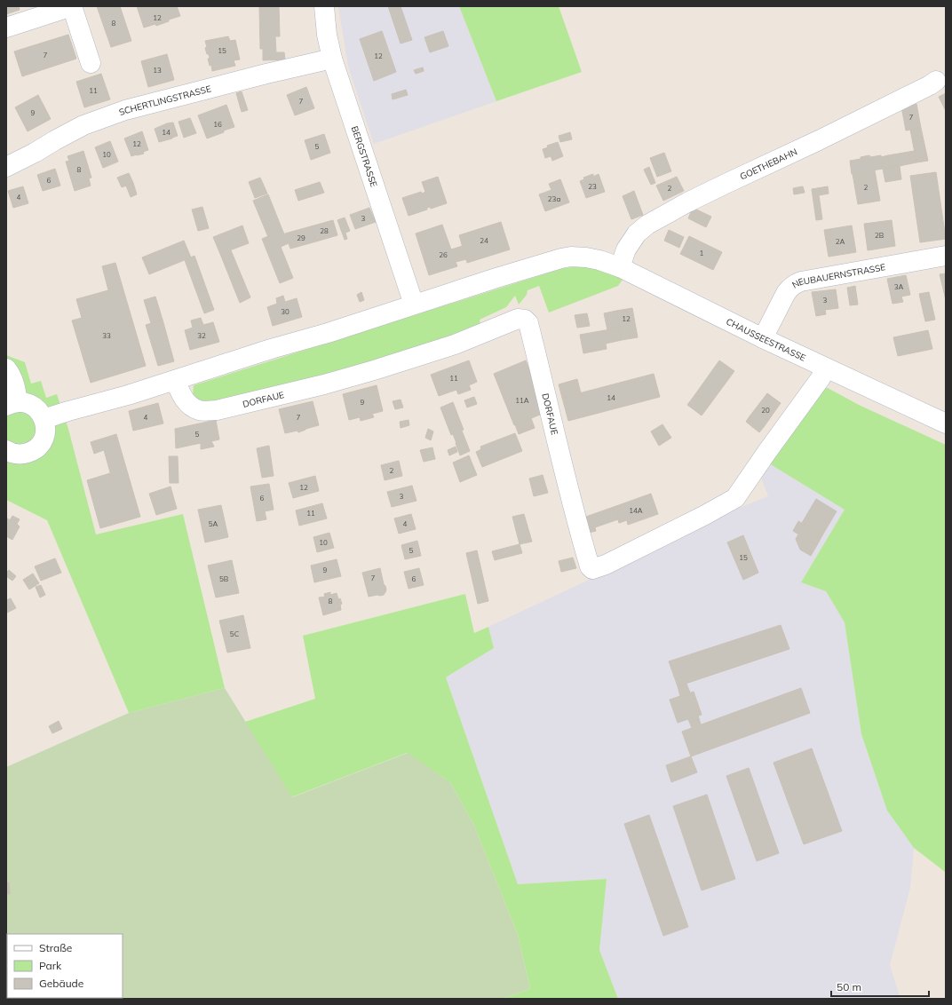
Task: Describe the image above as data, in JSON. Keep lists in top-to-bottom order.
{
  "streets": {
    "street": [
      "SCHERTLINGSTRASSE",
      "BERGSTRASSE",
      "GOETHEBAHN",
      "NEUBAUERNSTRASSE",
      "CHAUSSEESTRASSE",
      "DORFAUE"
    ]
  },
  "crossings": [
    ["SCHERTLINGSTRASSE", "BERGSTRASSE"],
    ["BERGSTRASSE", "CHAUSSEESTRASSE"],
    ["GOETHEBAHN", "CHAUSSEESTRASSE"],
    ["NEUBAUERNSTRASSE", "CHAUSSEESTRASSE"],
    ["CHAUSSEESTRASSE", "DORFAUE"]
  ],
  "house_numbers": [
    "12",
    "8",
    "15",
    "7",
    "12",
    "13",
    "11",
    "7",
    "9",
    "7",
    "16",
    "14",
    "12",
    "5",
    "10",
    "8",
    "6",
    "23",
    "2",
    "2",
    "4",
    "23a",
    "3",
    "28",
    "2B",
    "29",
    "24",
    "2A",
    "1",
    "26",
    "3A",
    "3",
    "30",
    "12",
    "33",
    "32",
    "11",
    "14",
    "11A",
    "9",
    "20",
    "4",
    "7",
    "5",
    "2",
    "12",
    "3",
    "6",
    "14A",
    "11",
    "5A",
    "4",
    "10",
    "5",
    "15",
    "9",
    "7",
    "5B",
    "6",
    "8",
    "5C"
  ],
  "legend": ["Straße", "Park", "Gebäude"],
  "scale_bar": "50 m"
}
